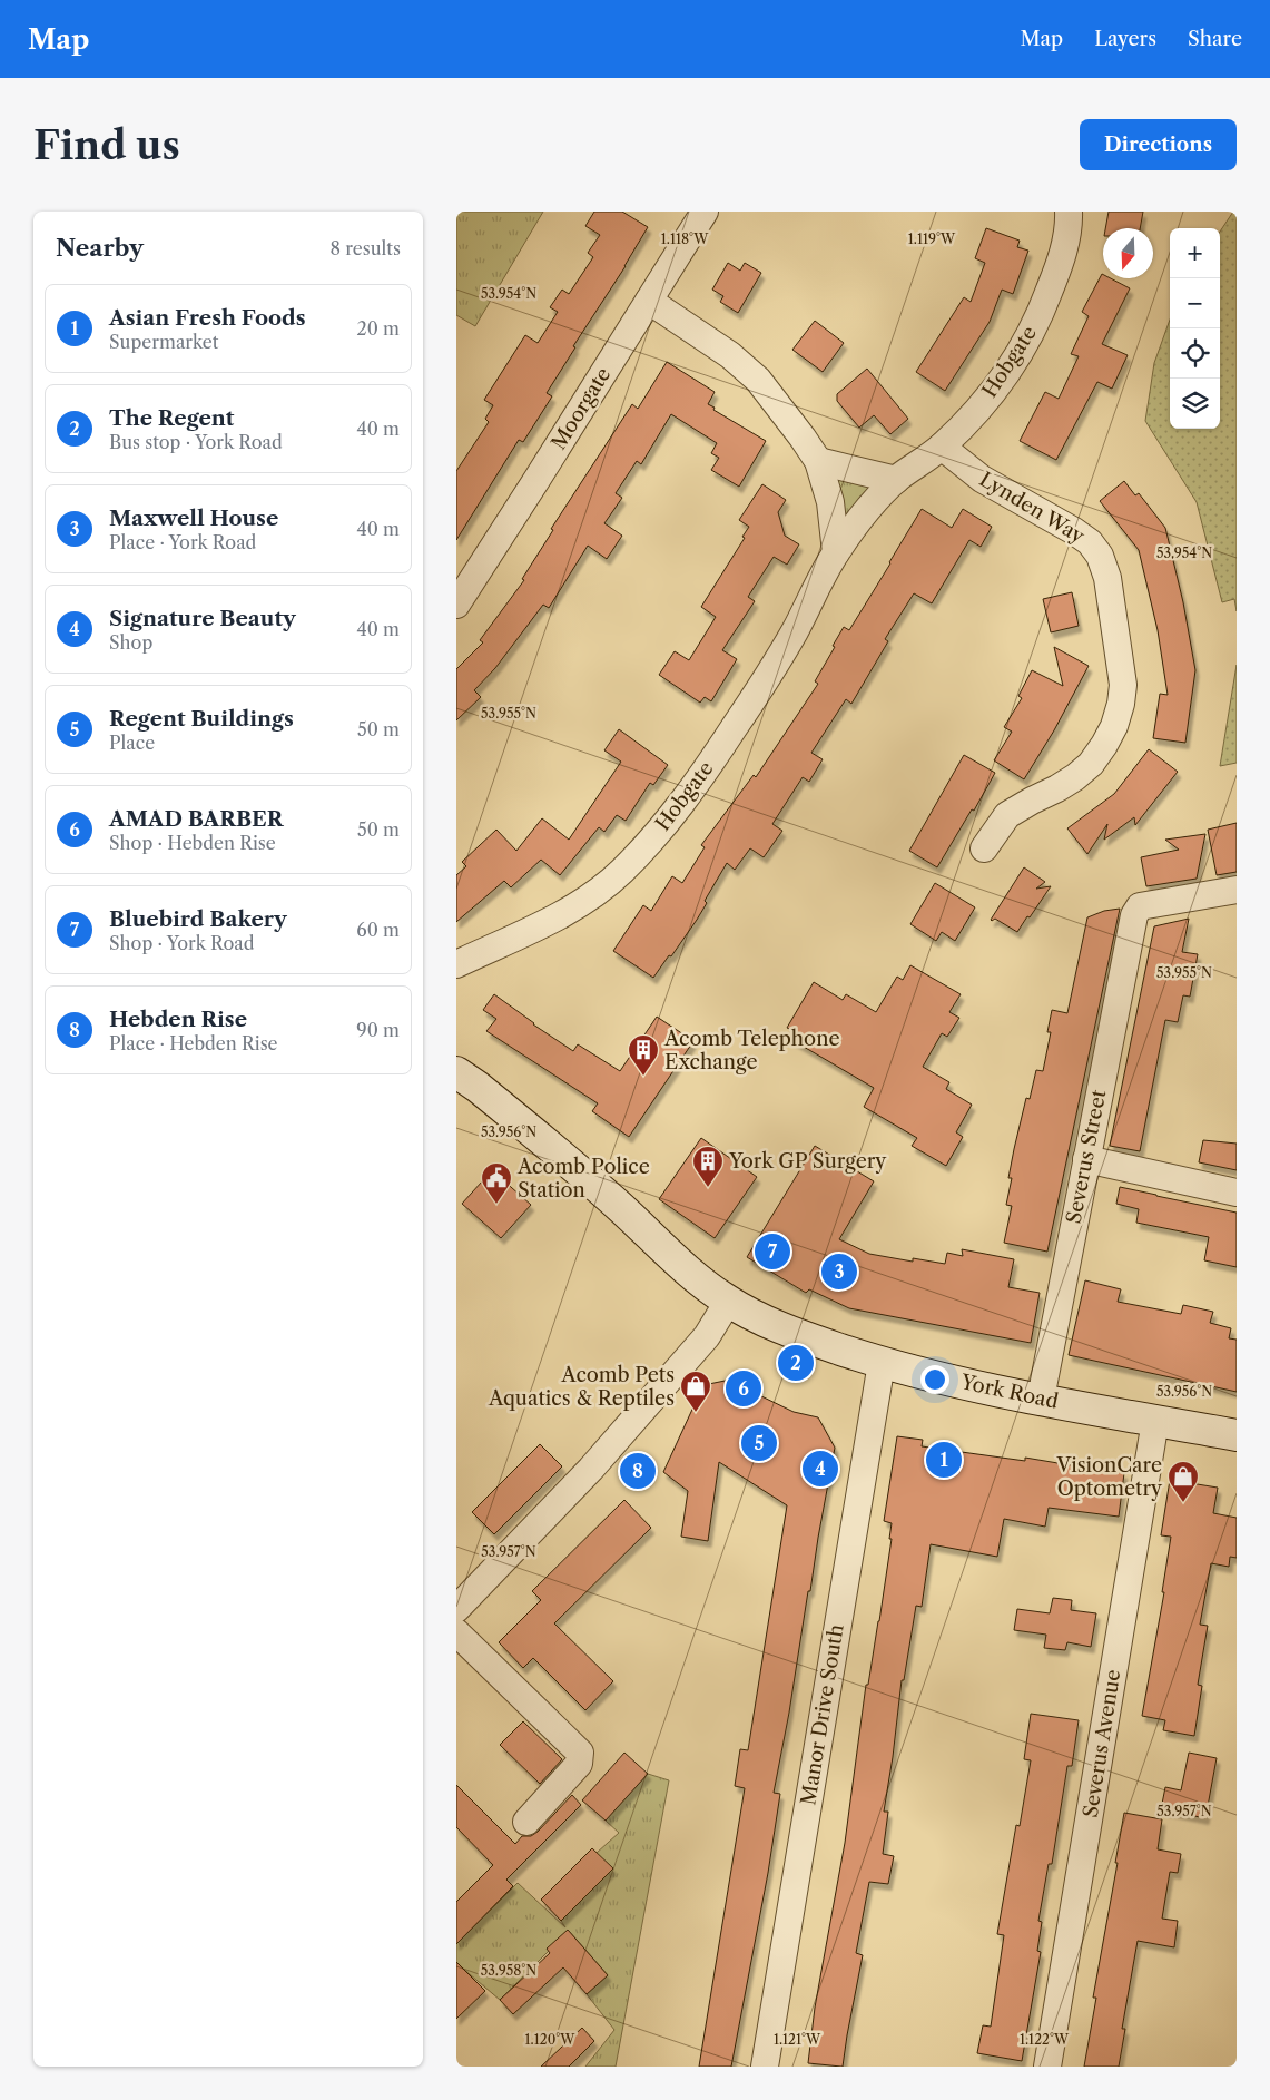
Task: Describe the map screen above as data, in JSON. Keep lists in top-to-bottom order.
{
  "streets": {
    "main road": ["York Road"],
    "street": [
      "Hobgate",
      "Moorgate",
      "Lynden Way",
      "Severus Street",
      "Manor Drive South",
      "Severus Avenue"
    ]
  },
  "crossings": [
    ["Hobgate", "Lynden Way"],
    ["Severus Street", "York Road"],
    ["York Road", "Manor Drive South"],
    ["York Road", "Severus Avenue"]
  ],
  "places": {
    "building": ["Acomb Telephone Exchange", "York GP Surgery"],
    "public building": ["Acomb Police Station"],
    "shop": ["Acomb Pets Aquatics & Reptiles", "VisionCare Optometry"]
  },
  "north": "bottom",
  "page": {
    "header": "Map",
    "nav": ["Map", "Layers", "Share"],
    "buttons": "Directions",
    "title": "Find us",
    "heading": ["Nearby", "8 results"],
    "map_buttons": ["+", "−"],
    "list": [
      {
        "mark": "1",
        "name": "Asian Fresh Foods",
        "note": "Supermarket",
        "value": "20 m"
      },
      {
        "mark": "2",
        "name": "The Regent",
        "note": "Bus stop · York Road",
        "value": "40 m"
      },
      {
        "mark": "3",
        "name": "Maxwell House",
        "note": "Place · York Road",
        "value": "40 m"
      },
      {
        "mark": "4",
        "name": "Signature Beauty",
        "note": "Shop",
        "value": "40 m"
      },
      {
        "mark": "5",
        "name": "Regent Buildings",
        "note": "Place",
        "value": "50 m"
      },
      {
        "mark": "6",
        "name": "AMAD BARBER",
        "note": "Shop · Hebden Rise",
        "value": "50 m"
      },
      {
        "mark": "7",
        "name": "Bluebird Bakery",
        "note": "Shop · York Road",
        "value": "60 m"
      },
      {
        "mark": "8",
        "name": "Hebden Rise",
        "note": "Place · Hebden Rise",
        "value": "90 m"
      }
    ],
    "pins": [
      "7",
      "3",
      "2",
      "6",
      "5",
      "1",
      "4",
      "8"
    ]
  },
  "coordinates": [
    "1.118°W",
    "1.119°W",
    "53.954°N",
    "53.955°N",
    "53.956°N",
    "53.957°N",
    "53.958°N",
    "1.120°W",
    "1.121°W",
    "1.122°W"
  ]
}
